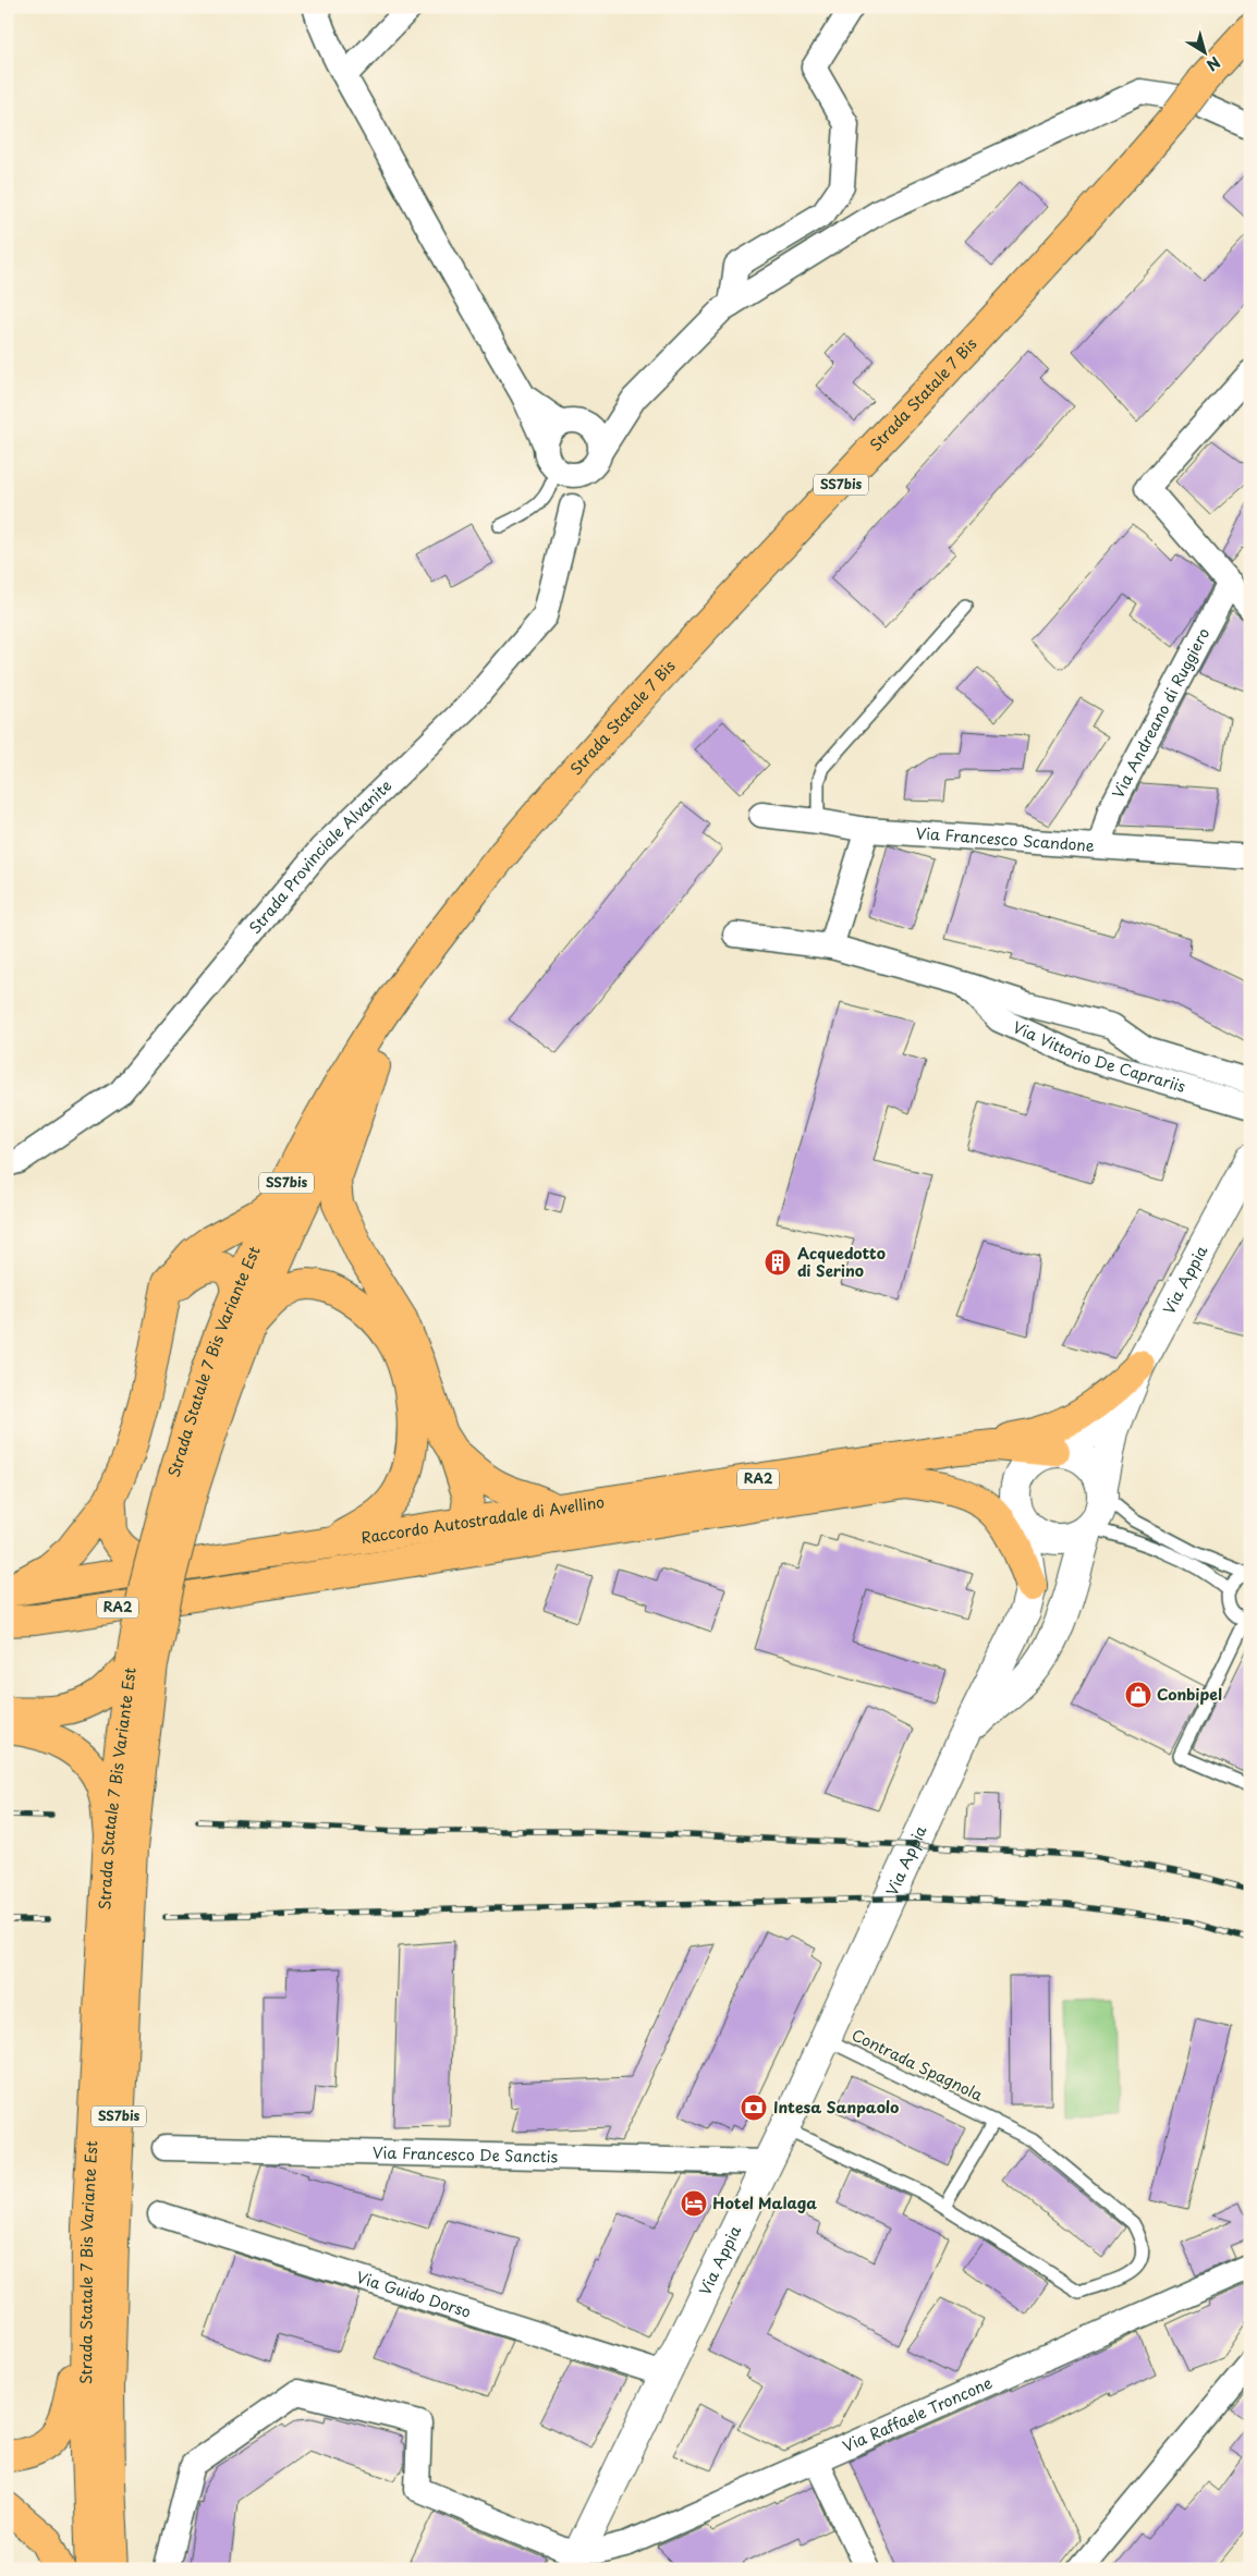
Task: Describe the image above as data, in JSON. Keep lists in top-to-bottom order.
{
  "streets": {
    "main road": [
      "Strada Statale 7 Bis",
      "SS7bis",
      "Strada Statale 7 Bis Variante Est",
      "RA2",
      "Raccordo Autostradale di Avellino"
    ],
    "street": [
      "Via Andreano di Ruggiero",
      "Via Francesco Scandone",
      "Strada Provinciale Alvanite",
      "Via Vittorio De Caprariis",
      "Via Appia",
      "Via Francesco De Sanctis",
      "Via Guido Dorso",
      "Via Raffaele Troncone"
    ],
    "lane": ["Contrada Spagnola"]
  },
  "crossings": [
    ["Strada Statale 7 Bis", "Strada Statale 7 Bis Variante Est"],
    ["Via Andreano di Ruggiero", "Via Francesco Scandone"],
    ["Via Appia", "Contrada Spagnola"],
    ["Via Appia", "Via Francesco De Sanctis"],
    ["Via Appia", "Via Guido Dorso"],
    ["Via Appia", "Via Raffaele Troncone"]
  ],
  "places": {
    "building": ["Acquedotto di Serino"],
    "shop": ["Conbipel"],
    "bank": ["Intesa Sanpaolo"],
    "hotel": ["Hotel Malaga"]
  },
  "north": "bottom right"
}
